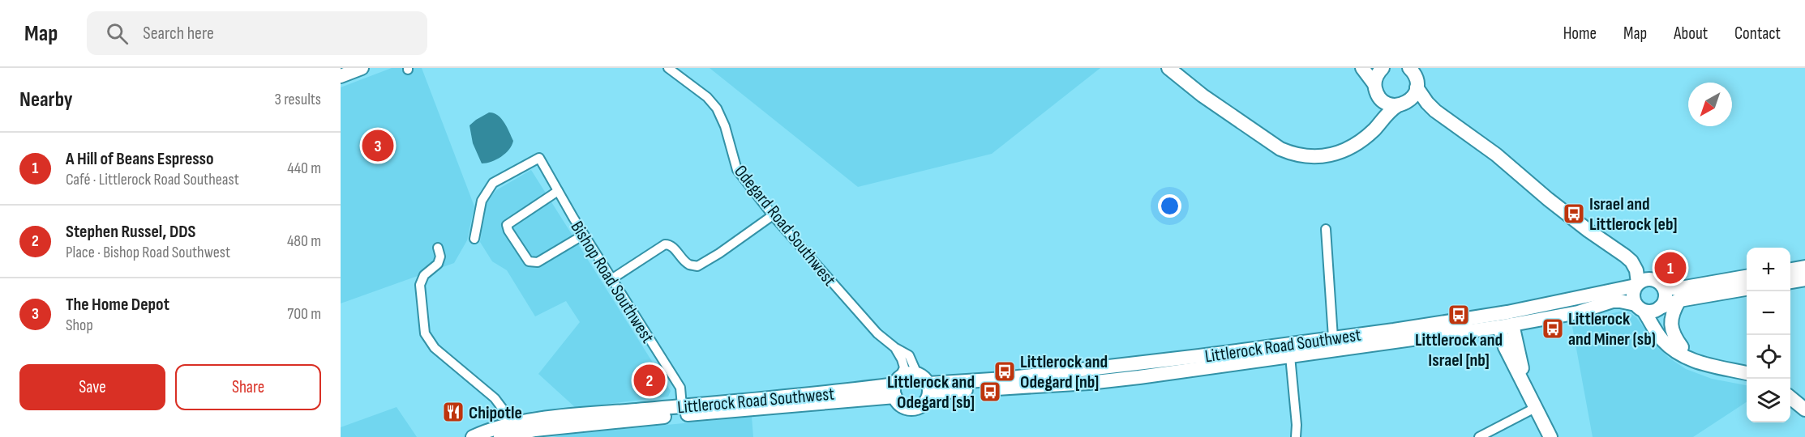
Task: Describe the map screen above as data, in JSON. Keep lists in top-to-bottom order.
{
  "streets": {
    "main road": ["Littlerock Road Southwest"],
    "street": ["Odegard Road Southwest", "Bishop Road Southwest"]
  },
  "crossings": [
    ["Odegard Road Southwest", "Littlerock Road Southwest"],
    ["Bishop Road Southwest", "Littlerock Road Southwest"]
  ],
  "places": {
    "bus stop": [
      "Israel and Littlerock [eb]",
      "Littlerock and Israel [nb]",
      "Littlerock and Miner (sb)",
      "Littlerock and Odegard [nb]",
      "Littlerock and Odegard [sb]"
    ],
    "restaurant": ["Chipotle"]
  },
  "north": "bottom left",
  "page": {
    "header": "Map",
    "search": "Search here",
    "nav": [
      "Home",
      "Map",
      "About",
      "Contact"
    ],
    "heading": ["Nearby", "3 results"],
    "pins": ["3", "1", "2"],
    "list": [
      {
        "mark": "1",
        "name": "A Hill of Beans Espresso",
        "note": "Café · Littlerock Road Southeast",
        "value": "440 m"
      },
      {
        "mark": "2",
        "name": "Stephen Russel, DDS",
        "note": "Place · Bishop Road Southwest",
        "value": "480 m"
      },
      {
        "mark": "3",
        "name": "The Home Depot",
        "note": "Shop",
        "value": "700 m"
      }
    ],
    "map_buttons": ["+", "−"],
    "buttons": ["Save", "Share"]
  }
}
